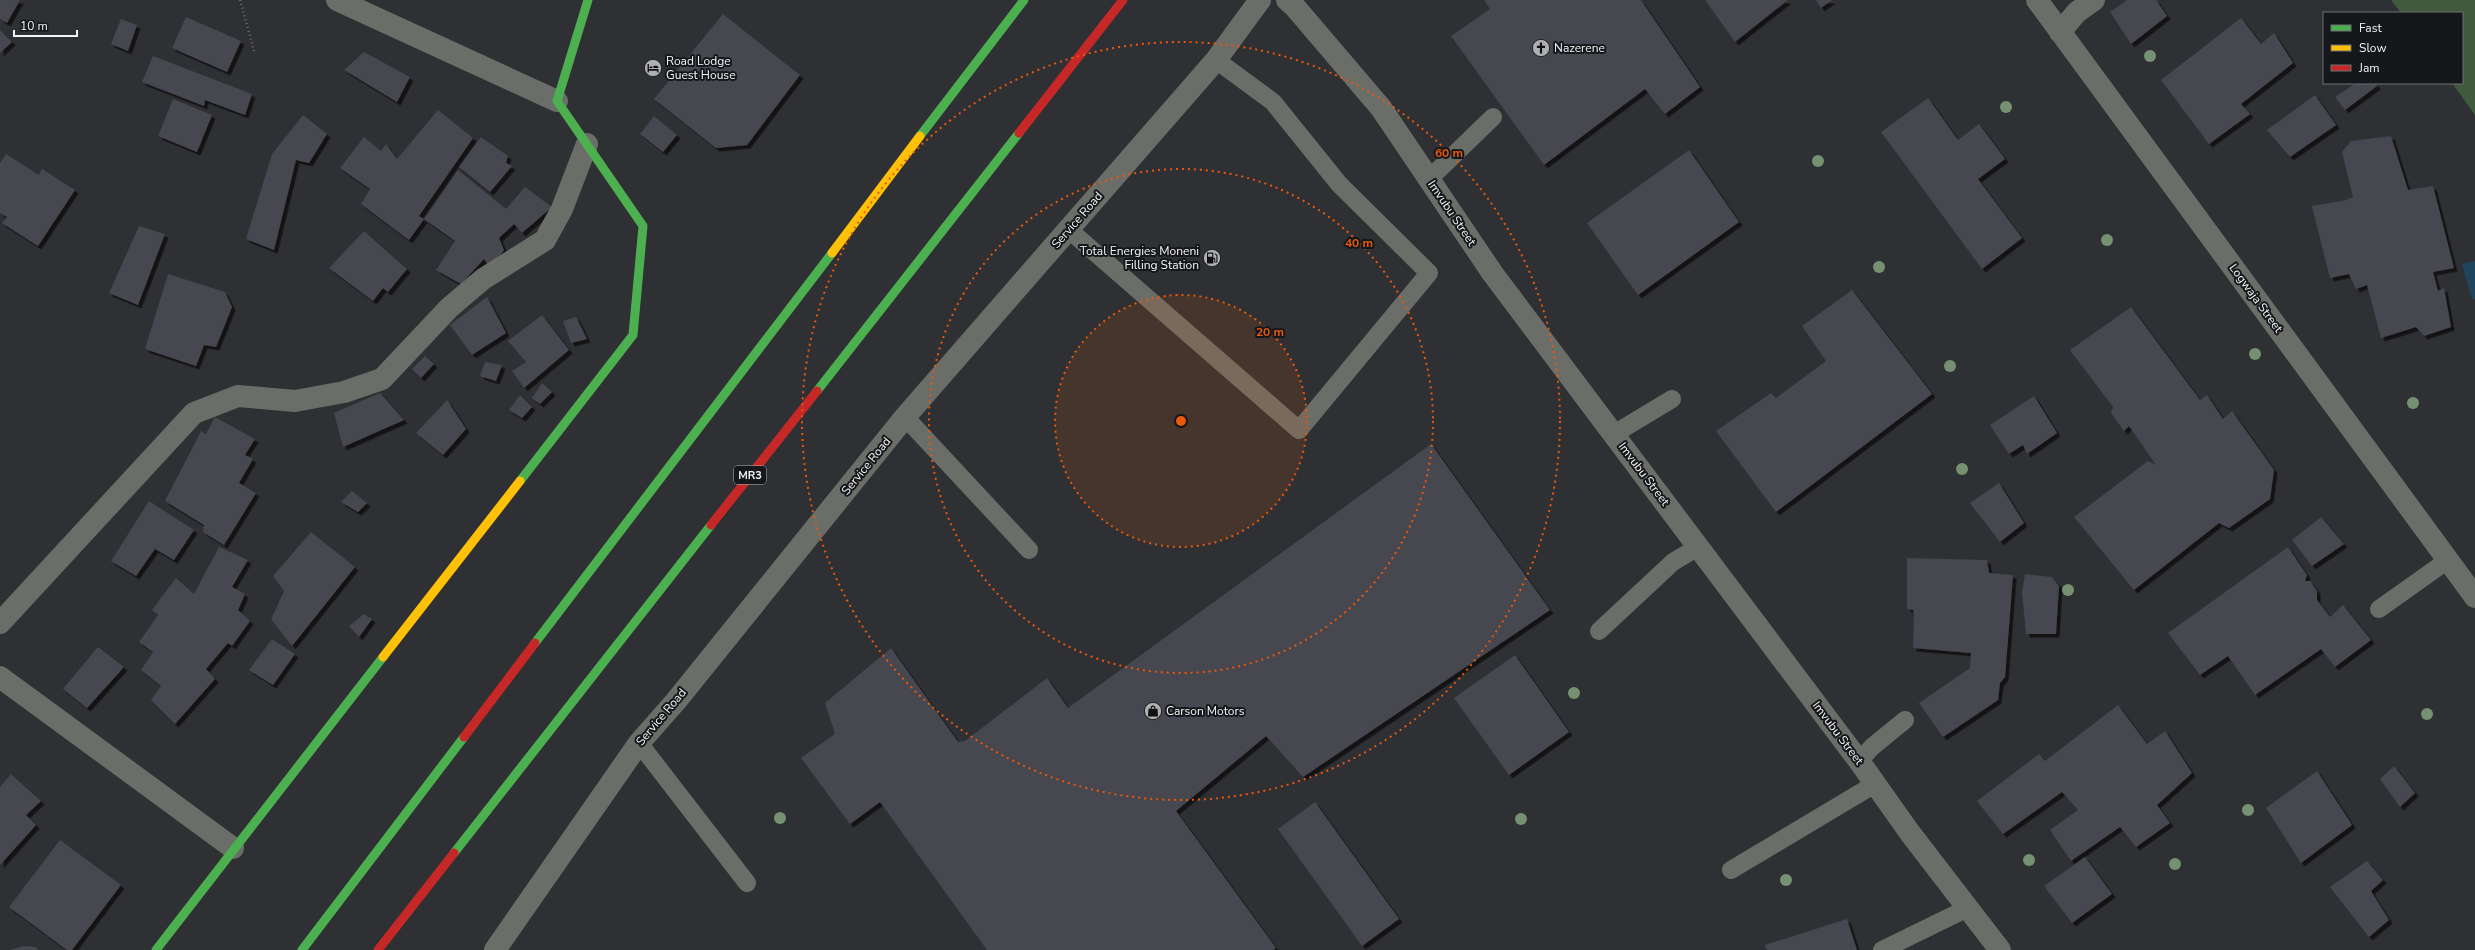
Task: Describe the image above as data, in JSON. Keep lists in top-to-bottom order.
{
  "streets": {
    "main road": ["MR3"],
    "street": ["Imvubu Street", "Service Road", "Logwaja Street"]
  },
  "places": {
    "church": ["Nazerene"],
    "hotel": ["Road Lodge Guest House"],
    "fuel station": ["Total Energies Moneni Filling Station"],
    "shop": ["Carson Motors"]
  },
  "legend": ["Fast", "Slow", "Jam"],
  "scale_bar": "10 m",
  "rings": ["60 m", "40 m", "20 m"]
}
